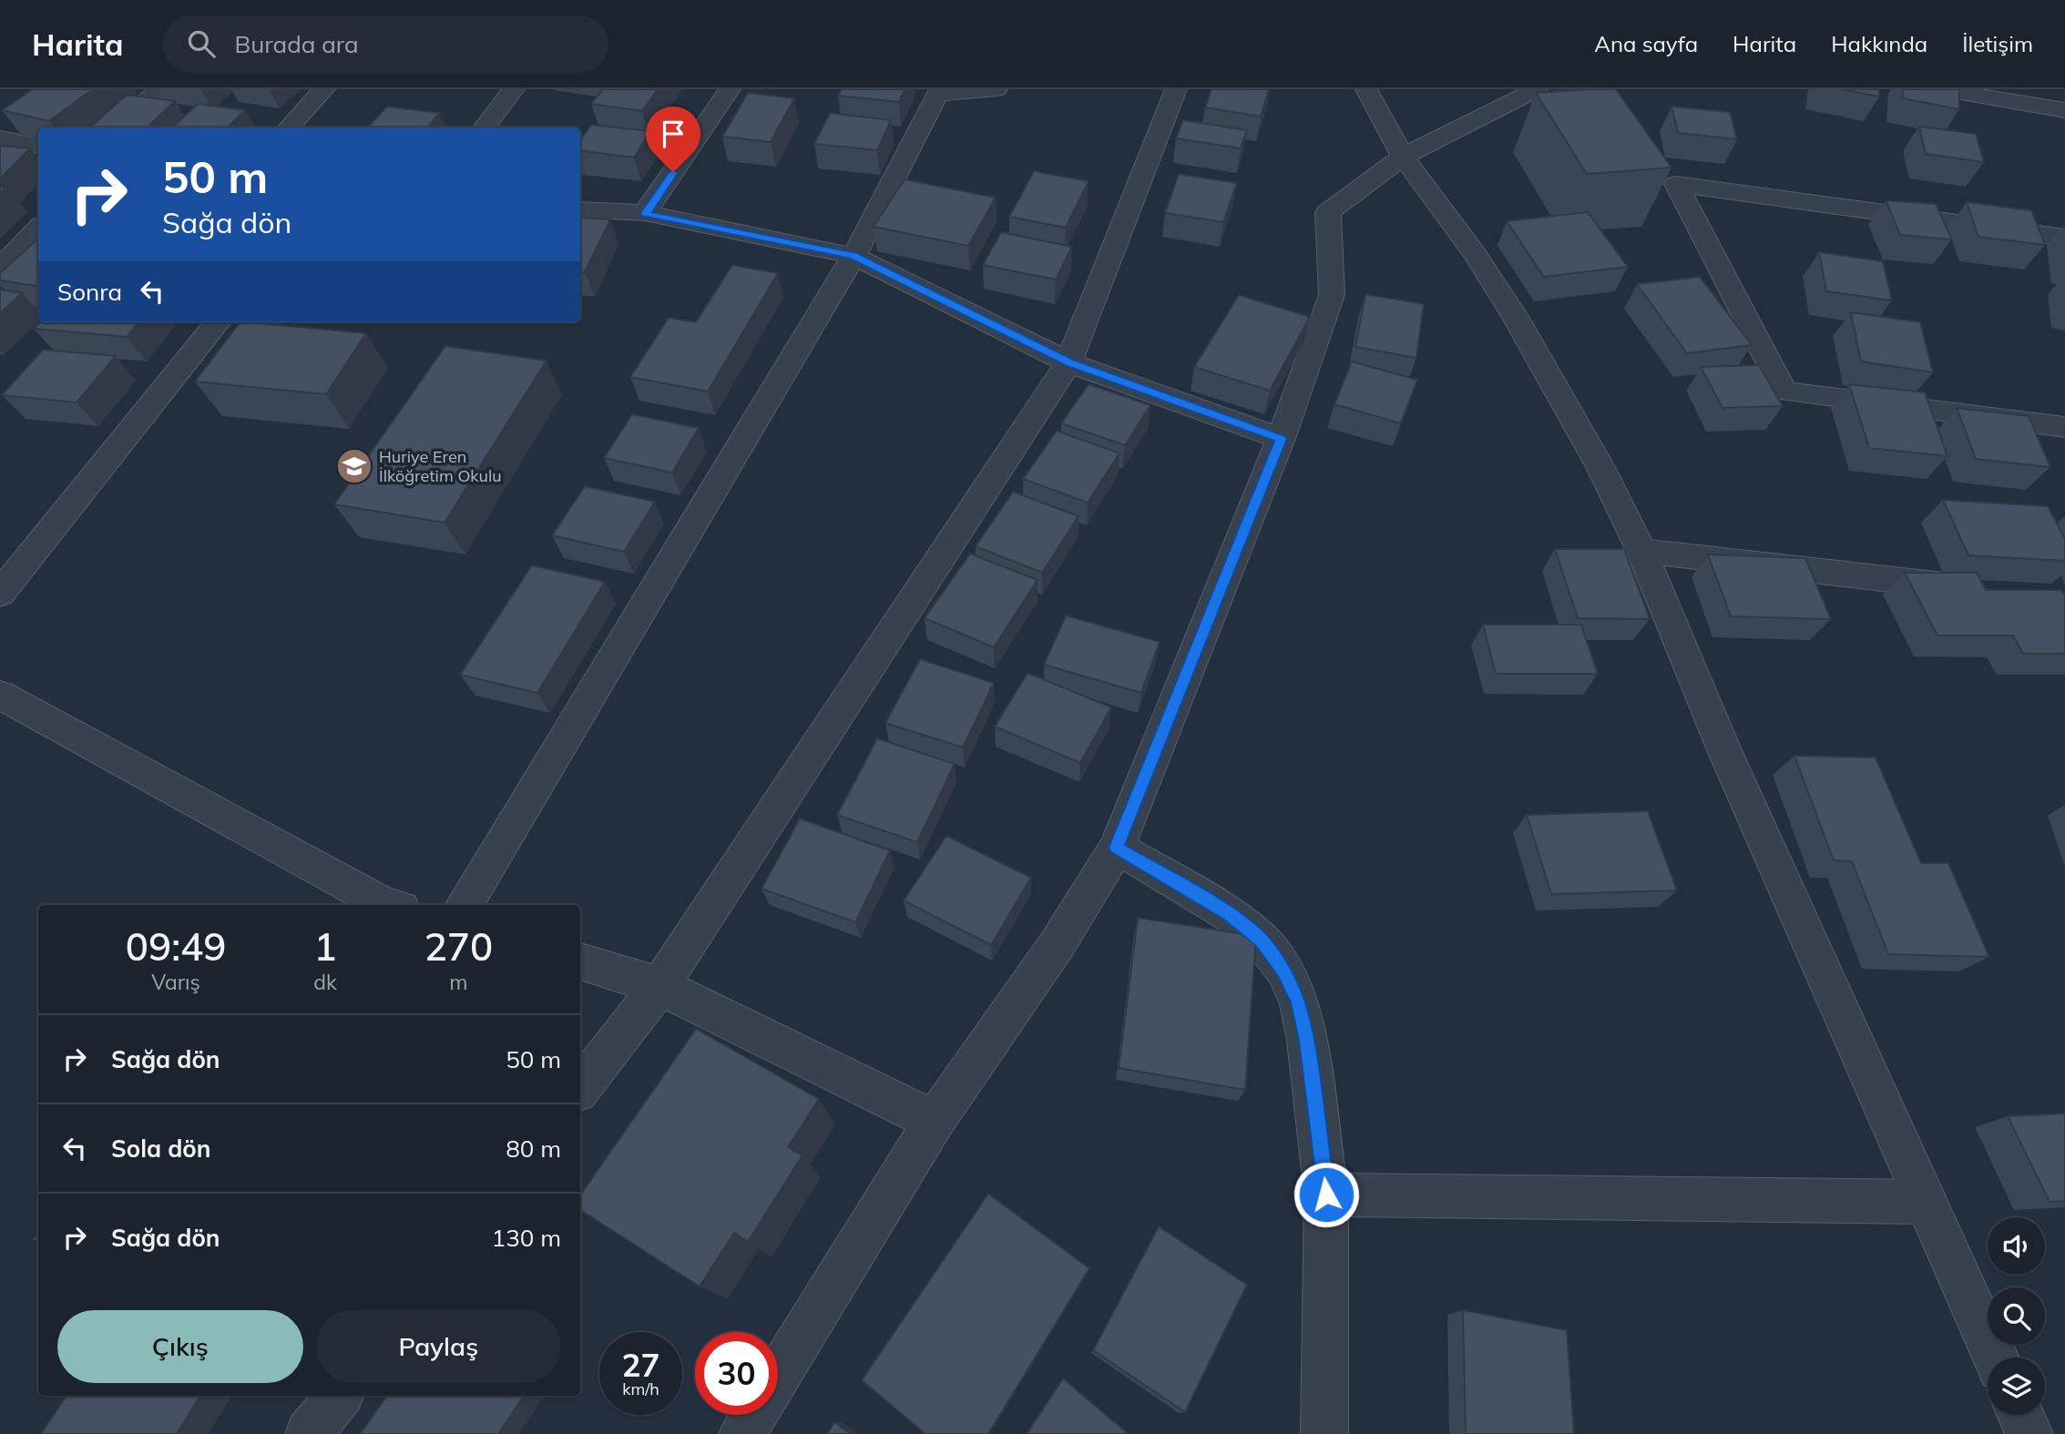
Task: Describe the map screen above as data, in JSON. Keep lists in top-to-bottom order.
{
  "places": {
    "school or university": ["Huriye Eren İlköğretim Okulu"]
  },
  "page": {
    "header": "Harita",
    "search": "Burada ara",
    "nav": [
      "Ana sayfa",
      "Harita",
      "Hakkında",
      "İletişim"
    ],
    "turn": ["50 m", "Sağa dön"],
    "then": "Sonra",
    "eta": [
      "09:49",
      "Varış",
      "1",
      "dk",
      "270",
      "m"
    ],
    "list": [
      {
        "name": "Sağa dön",
        "value": "50 m"
      },
      {
        "name": "Sola dön",
        "value": "80 m"
      },
      {
        "name": "Sağa dön",
        "value": "130 m"
      }
    ],
    "buttons": ["Çıkış", "Paylaş"],
    "speed": "27 km/h",
    "limit": "30"
  }
}
